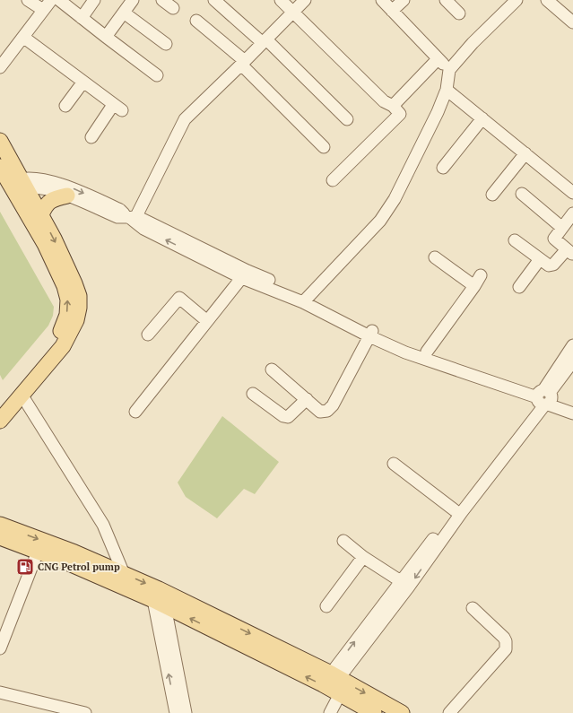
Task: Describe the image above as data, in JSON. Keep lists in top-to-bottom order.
{
  "places": {
    "fuel station": ["CNG Petrol pump"]
  }
}
